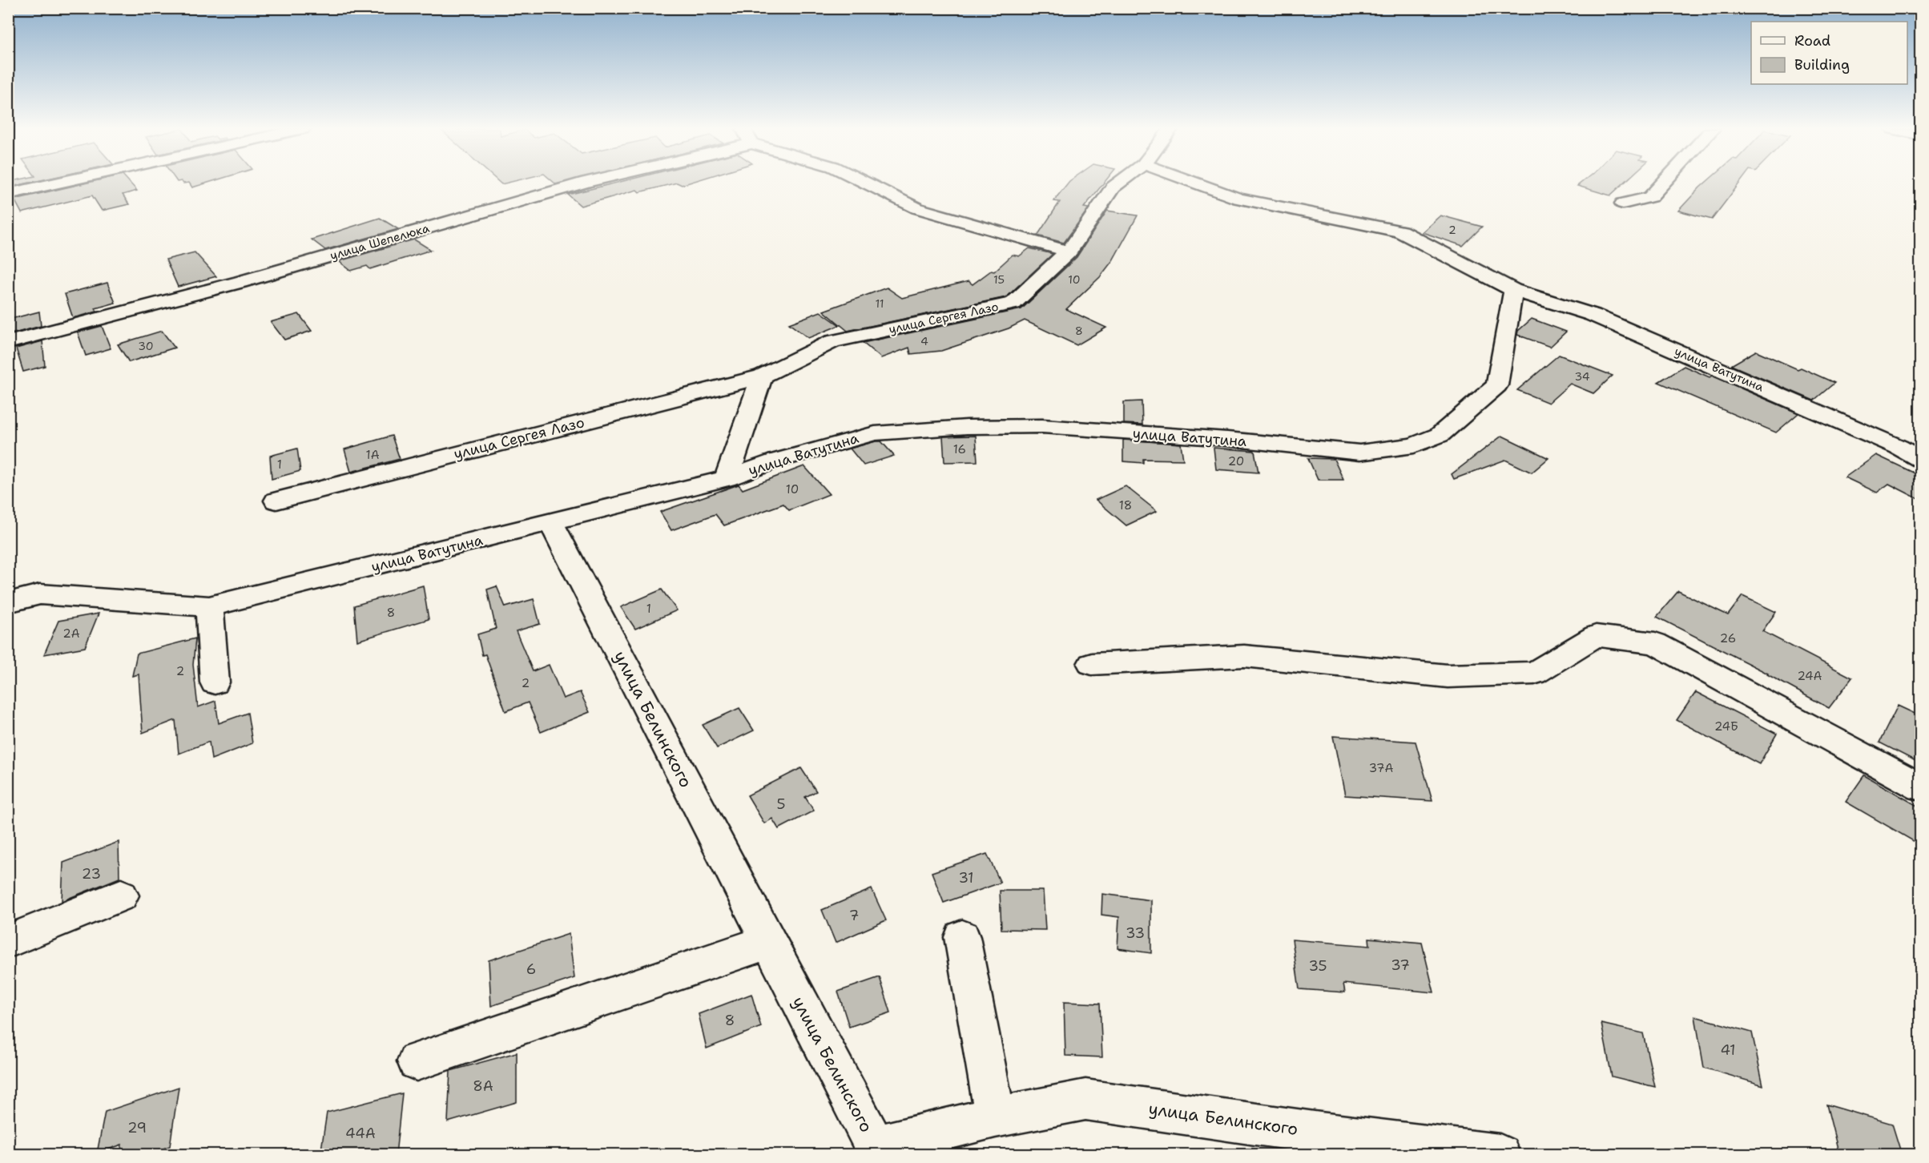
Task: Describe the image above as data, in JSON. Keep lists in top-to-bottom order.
{
  "streets": {
    "street": [
      "улица Шепелюка",
      "улица Сергея Лазо",
      "улица Ватутина",
      "улица Белинского"
    ]
  },
  "crossings": [
    ["улица Ватутина", "улица Белинского"]
  ],
  "house_numbers": [
    "2",
    "15",
    "10",
    "11",
    "8",
    "4",
    "30",
    "34",
    "16",
    "1А",
    "20",
    "1",
    "10",
    "18",
    "1",
    "8",
    "2А",
    "26",
    "2",
    "24А",
    "2",
    "24Б",
    "37А",
    "5",
    "23",
    "31",
    "7",
    "33",
    "37",
    "35",
    "6",
    "8",
    "41",
    "8А",
    "29",
    "44А"
  ],
  "legend": ["Road", "Building"]
}
